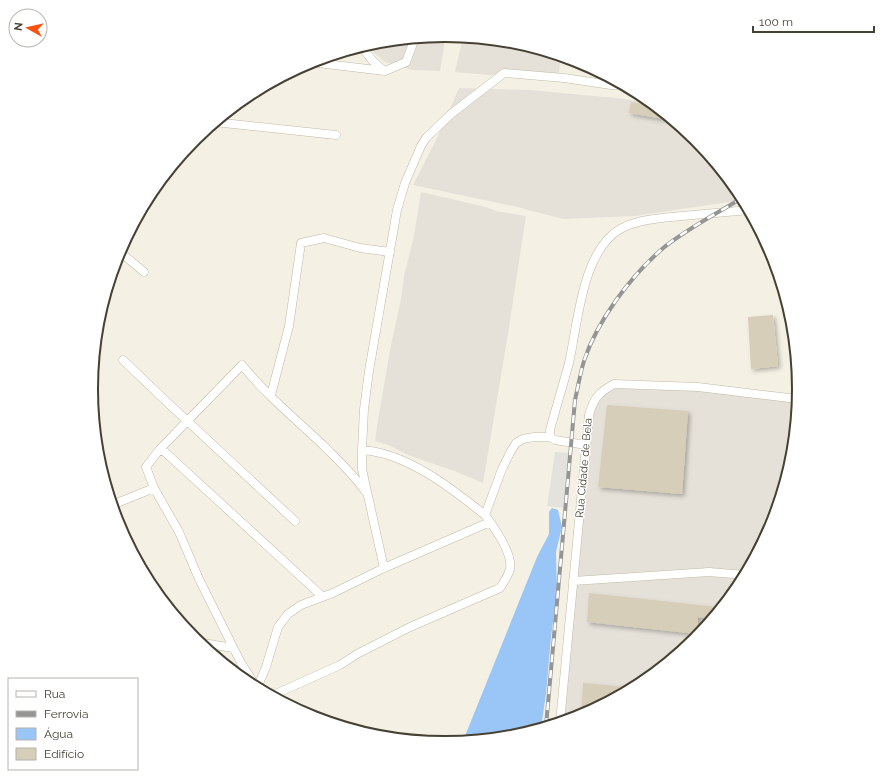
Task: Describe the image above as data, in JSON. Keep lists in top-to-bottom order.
{
  "streets": {
    "street": ["Rua Cidade de Bela"]
  },
  "legend": [
    "Rua",
    "Ferrovia",
    "Água",
    "Edifício"
  ],
  "scale_bar": "100 m",
  "north": "left"
}
